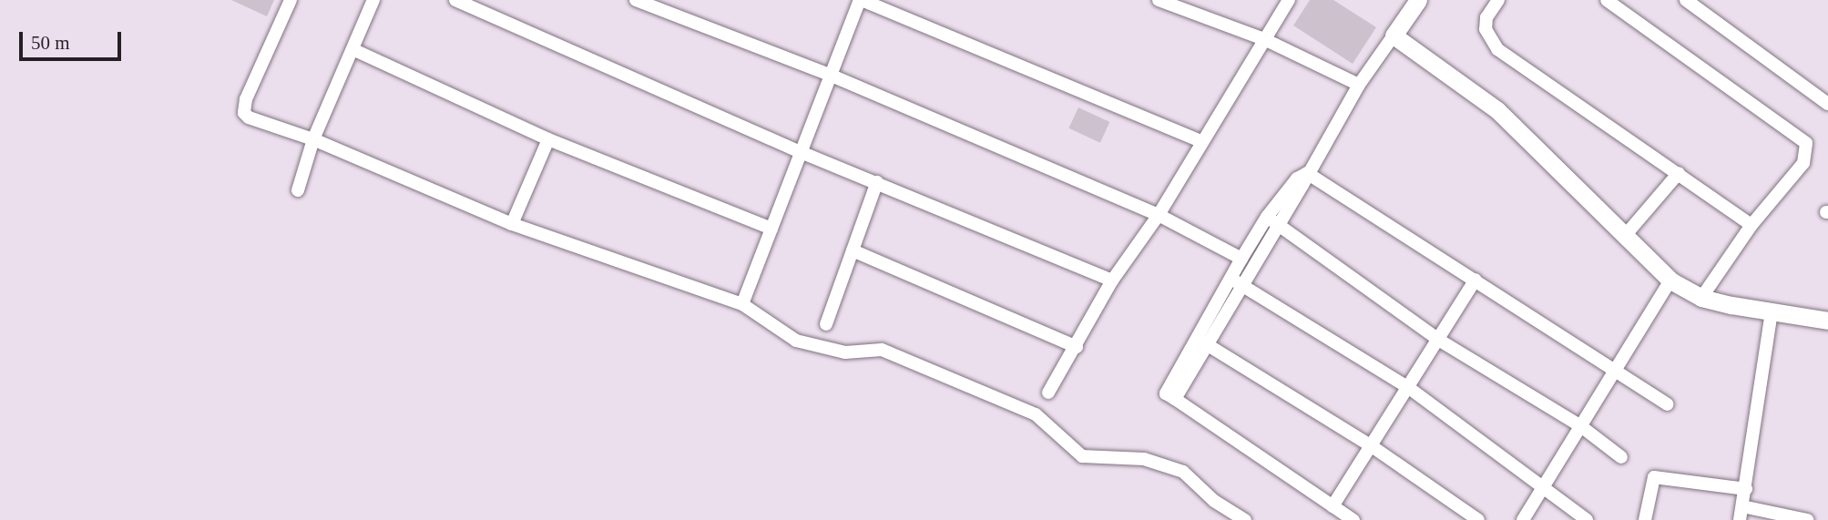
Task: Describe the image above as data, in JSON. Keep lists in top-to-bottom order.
{
  "scale_bar": "50 m"
}
